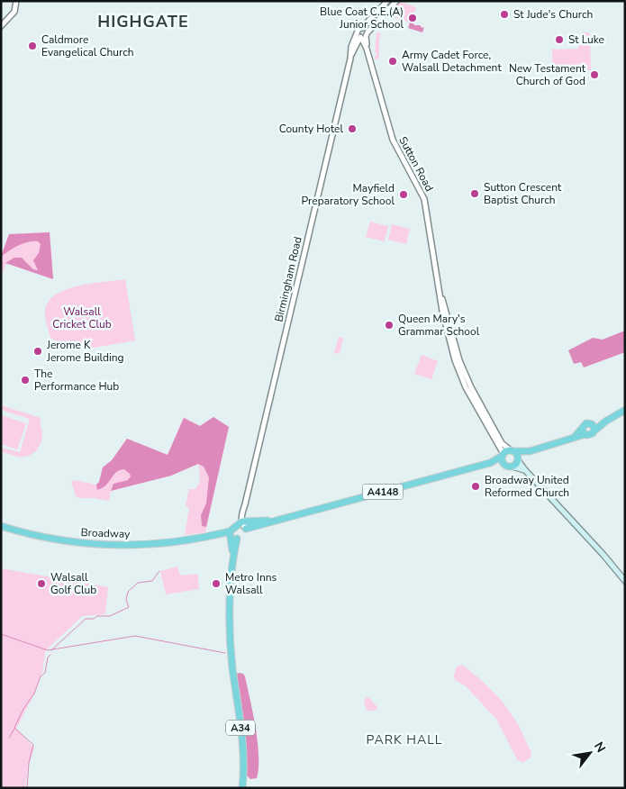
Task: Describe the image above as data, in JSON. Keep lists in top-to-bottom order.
{
  "streets": {
    "highway": ["A4148", "Broadway", "A34"],
    "street": ["Sutton Road", "Birmingham Road"]
  },
  "crossings": [
    ["Sutton Road", "Birmingham Road"],
    ["Sutton Road", "A4148"],
    ["Birmingham Road", "A4148"],
    ["A4148", "Broadway"],
    ["A4148", "A34"],
    ["Broadway", "A34"]
  ],
  "districts": ["HIGHGATE", "PARK HALL"],
  "parks": ["Walsall Cricket Club"],
  "places": [
    "St Jude's Church",
    "Blue Coat C.E.(A) Junior School",
    "St Luke",
    "Caldmore Evangelical Church",
    "Army Cadet Force, Walsall Detachment",
    "New Testament Church of God",
    "County Hotel",
    "Sutton Crescent Baptist Church",
    "Mayfield Preparatory School",
    "Queen Mary's Grammar School",
    "Jerome K Jerome Building",
    "The Performance Hub",
    "Broadway United Reformed Church",
    "Walsall Golf Club",
    "Metro Inns Walsall"
  ],
  "north": "top right"
}
